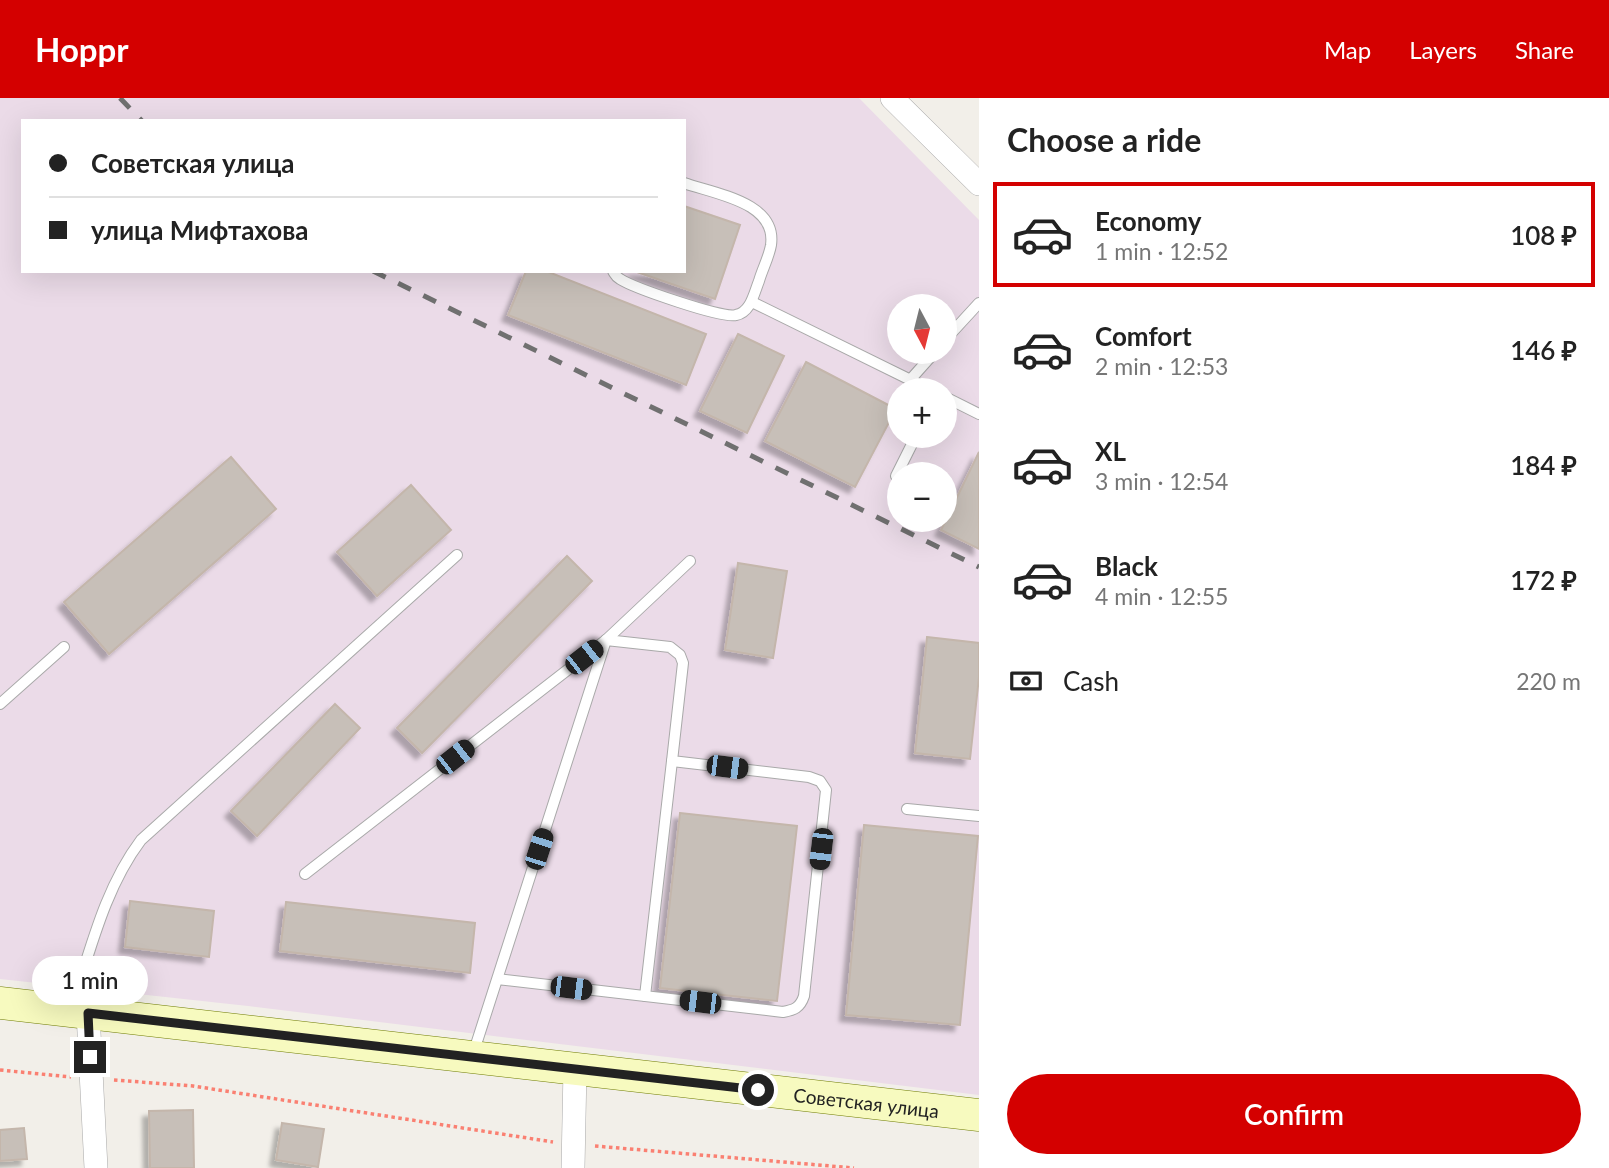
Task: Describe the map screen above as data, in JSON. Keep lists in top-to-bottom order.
{
  "streets": {
    "main road": ["Советская улица"]
  },
  "north": "bottom",
  "page": {
    "header": "Hoppr",
    "nav": ["Map", "Layers", "Share"],
    "heading": "Choose a ride",
    "banner": ["Советская улица", "улица Мифтахова"],
    "list": [
      {
        "name": "Economy",
        "note": "1 min · 12:52",
        "value": "108 ₽"
      },
      {
        "name": "Comfort",
        "note": "2 min · 12:53",
        "value": "146 ₽"
      },
      {
        "name": "XL",
        "note": "3 min · 12:54",
        "value": "184 ₽"
      },
      {
        "name": "Black",
        "note": "4 min · 12:55",
        "value": "172 ₽"
      }
    ],
    "map_buttons": ["+", "−"],
    "pay": ["Cash", "220 m"],
    "bubble": "1 min",
    "buttons": "Confirm"
  }
}
